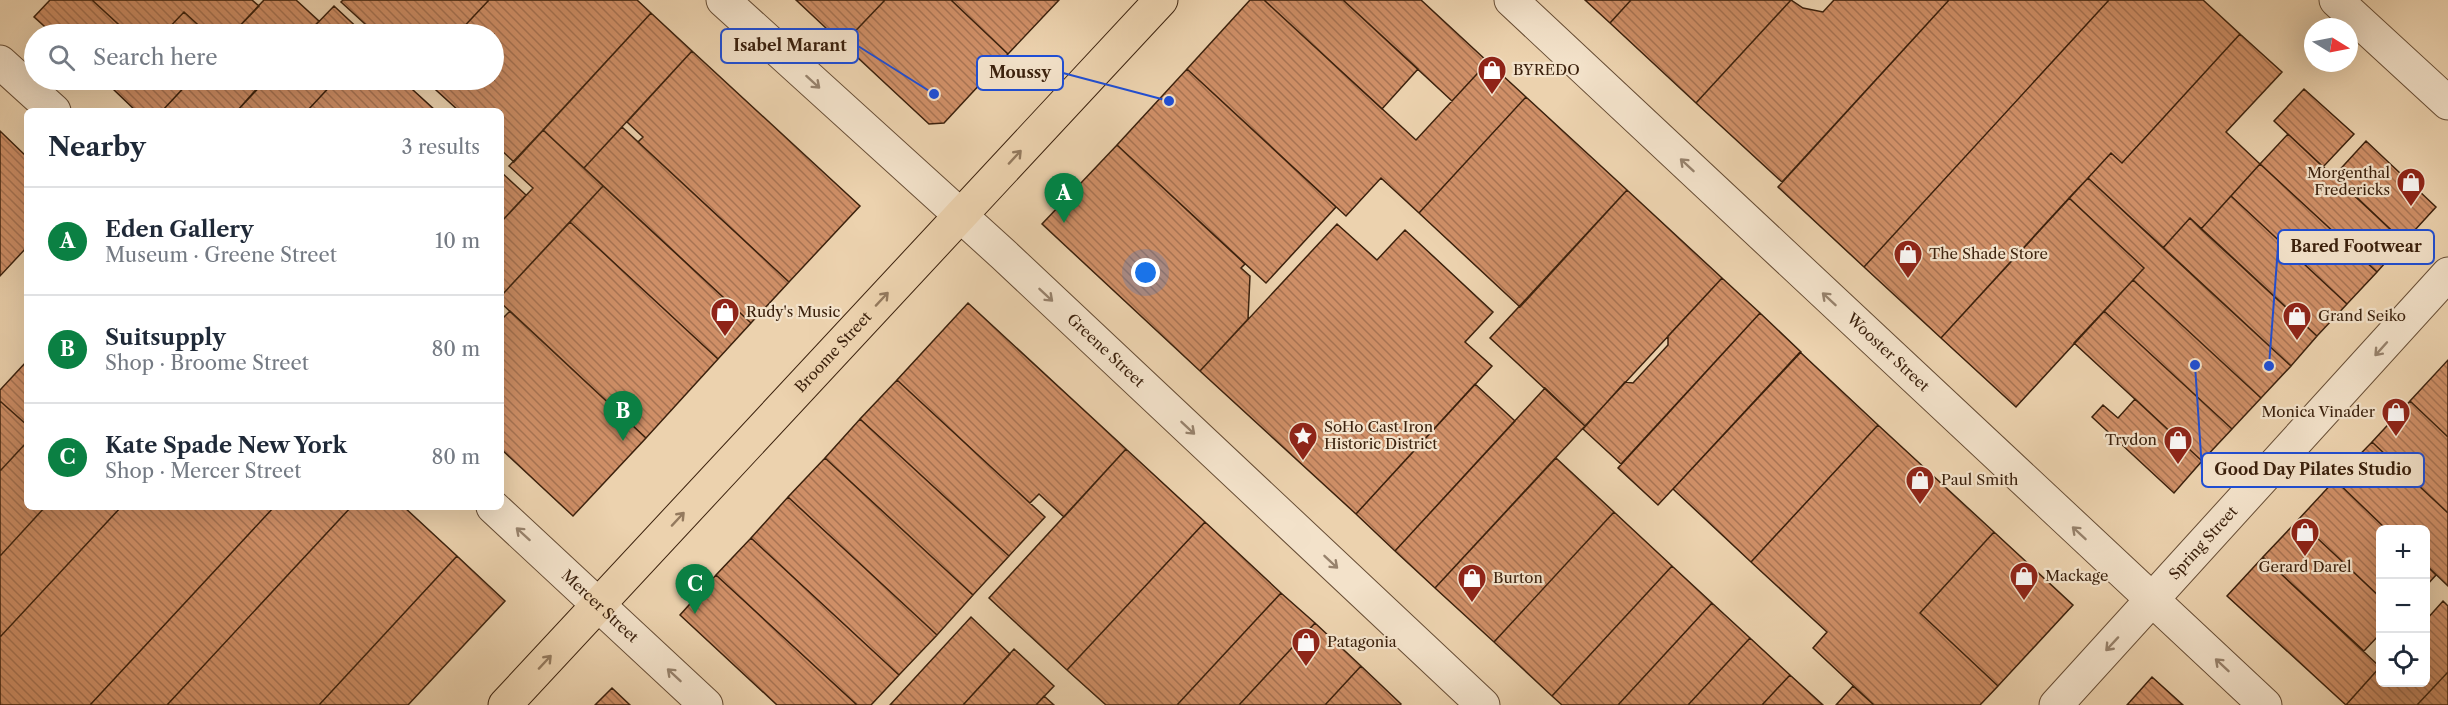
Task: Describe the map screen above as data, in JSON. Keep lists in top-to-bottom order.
{
  "streets": {
    "main road": ["Broome Street"],
    "street": [
      "Greene Street",
      "Wooster Street",
      "Spring Street",
      "Mercer Street"
    ]
  },
  "crossings": [
    ["Greene Street", "Broome Street"],
    ["Broome Street", "Mercer Street"],
    ["Wooster Street", "Spring Street"]
  ],
  "one_way": [
    "Greene Street",
    "Broome Street",
    "Wooster Street",
    "Spring Street",
    "Mercer Street"
  ],
  "places": {
    "other": [
      "Isabel Marant",
      "Moussy",
      "Good Day Pilates Studio",
      "Bared Footwear"
    ],
    "shop": [
      "BYREDO",
      "Morgenthal Fredericks",
      "The Shade Store",
      "Rudy's Music",
      "Grand Seiko",
      "Monica Vinader",
      "Trvdon",
      "Paul Smith",
      "Gerard Darel",
      "Mackage",
      "Burton",
      "Patagonia"
    ],
    "place": ["SoHo Cast Iron Historic District"]
  },
  "north": "right",
  "page": {
    "search": "Search here",
    "heading": ["Nearby", "3 results"],
    "pins": ["A", "B", "C"],
    "list": [
      {
        "mark": "A",
        "name": "Eden Gallery",
        "note": "Museum · Greene Street",
        "value": "10 m"
      },
      {
        "mark": "B",
        "name": "Suitsupply",
        "note": "Shop · Broome Street",
        "value": "80 m"
      },
      {
        "mark": "C",
        "name": "Kate Spade New York",
        "note": "Shop · Mercer Street",
        "value": "80 m"
      }
    ],
    "map_buttons": ["+", "−"]
  }
}
